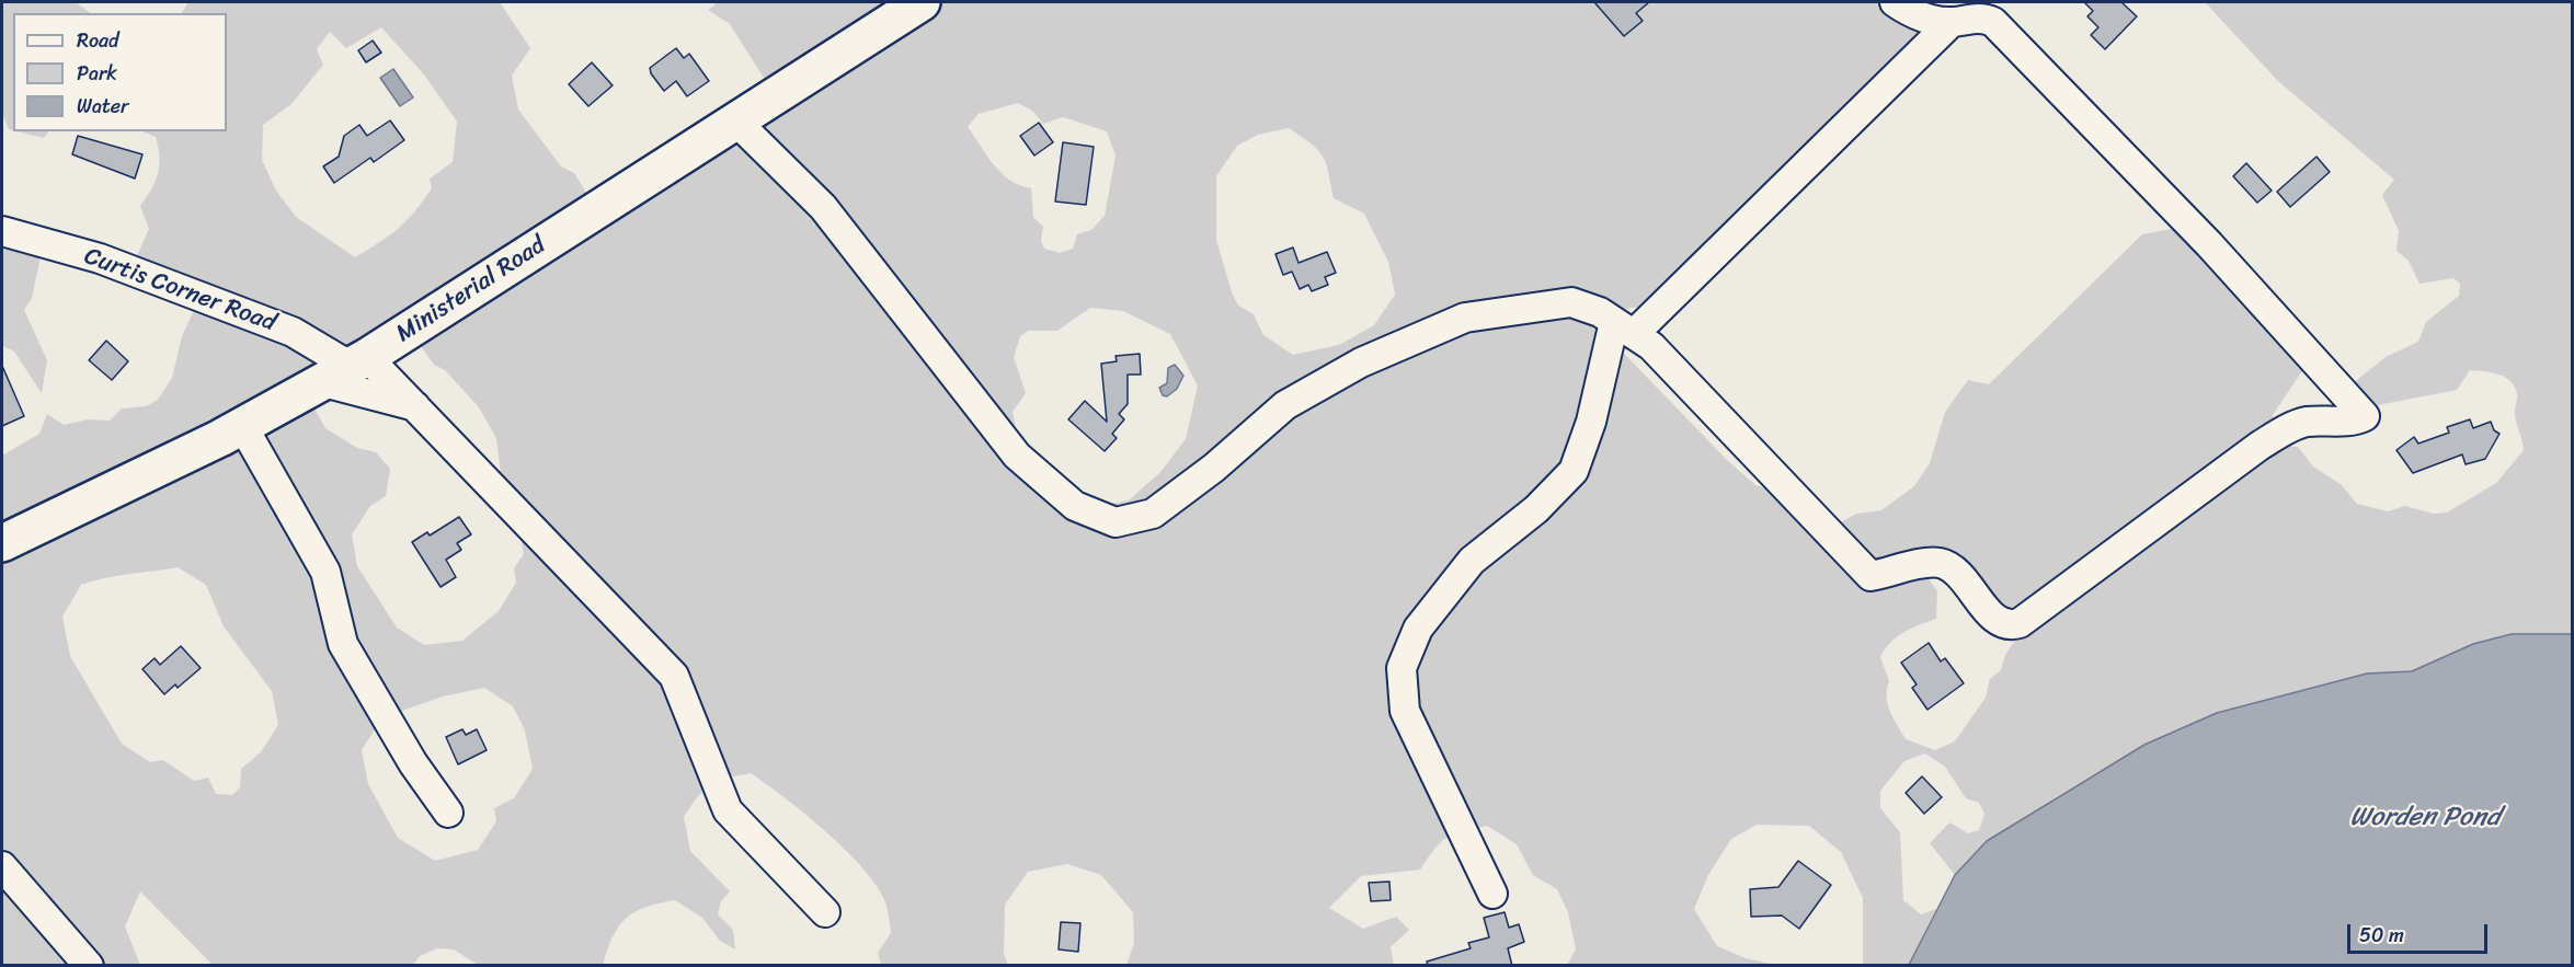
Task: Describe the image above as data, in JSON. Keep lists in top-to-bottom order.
{
  "streets": {
    "main road": ["Ministerial Road"],
    "street": ["Curtis Corner Road"]
  },
  "crossings": [
    ["Curtis Corner Road", "Ministerial Road"]
  ],
  "water": ["Worden Pond"],
  "legend": ["Road", "Park", "Water"],
  "scale_bar": "50 m"
}
